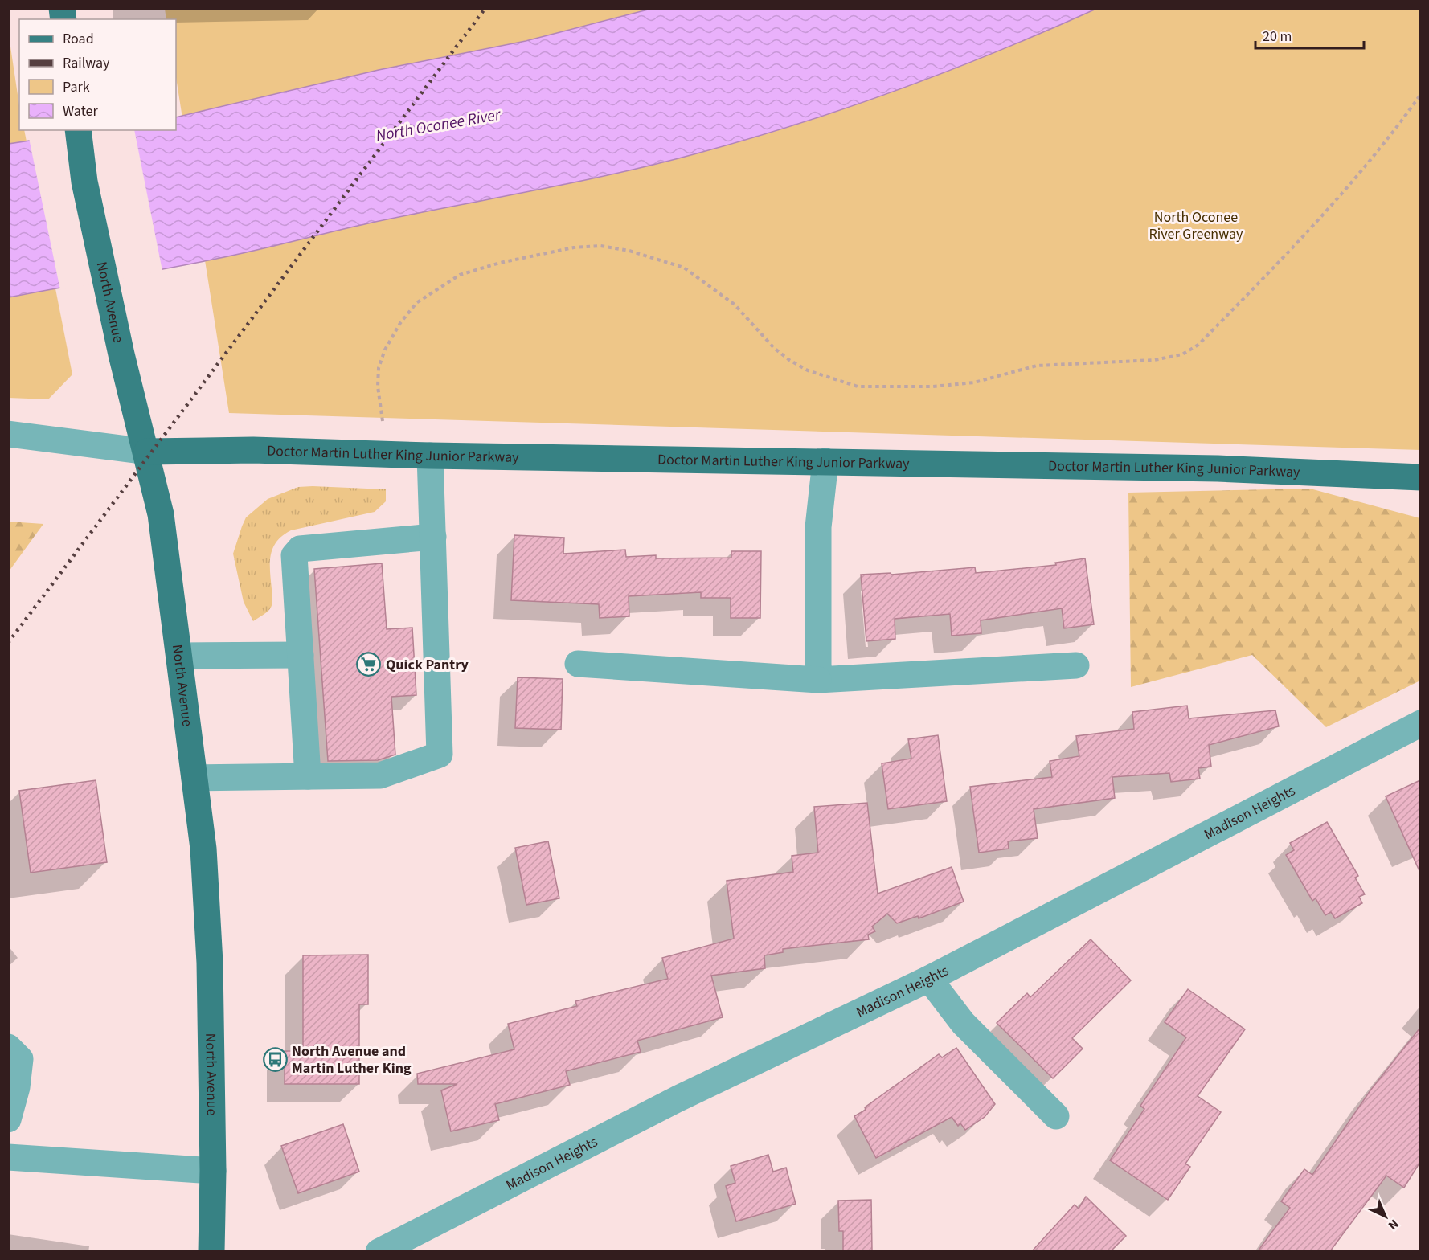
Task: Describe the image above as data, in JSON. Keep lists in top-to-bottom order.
{
  "streets": {
    "main road": ["North Avenue", "Doctor Martin Luther King Junior Parkway"],
    "street": ["Madison Heights"]
  },
  "crossings": [
    ["North Avenue", "Doctor Martin Luther King Junior Parkway"]
  ],
  "water": ["North Oconee River"],
  "parks": ["North Oconee River Greenway"],
  "places": {
    "supermarket": ["Quick Pantry"],
    "bus stop": ["North Avenue and Martin Luther King"]
  },
  "legend": [
    "Road",
    "Railway",
    "Park",
    "Water"
  ],
  "scale_bar": "20 m",
  "north": "bottom right"
}
